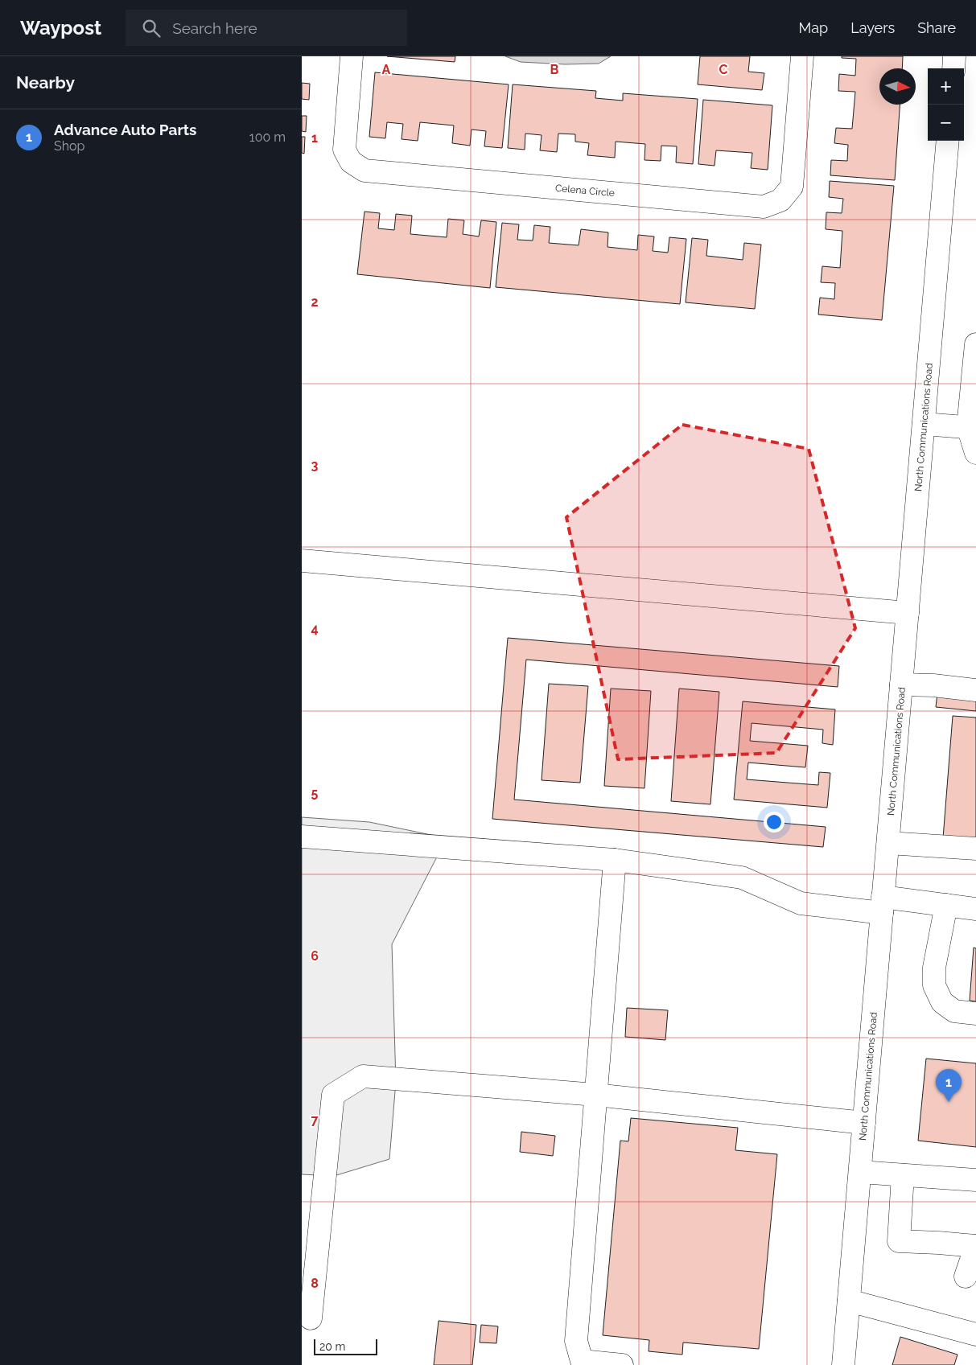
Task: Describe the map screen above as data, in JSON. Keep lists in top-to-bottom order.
{
  "streets": {
    "street": ["Celena Circle", "North Communications Road"]
  },
  "scale_bar": "20 m",
  "north": "right",
  "page": {
    "header": "Waypost",
    "search": "Search here",
    "nav": ["Map", "Layers", "Share"],
    "heading": "Nearby",
    "map_buttons": ["+", "−"],
    "list": [
      {
        "mark": "1",
        "name": "Advance Auto Parts",
        "note": "Shop",
        "value": "100 m"
      }
    ],
    "pins": "1",
    "scale": "20 m"
  },
  "grid": {
    "columns": ["A", "B", "C"],
    "rows": [
      "1",
      "2",
      "3",
      "4",
      "5",
      "6",
      "7",
      "8"
    ]
  }
}
